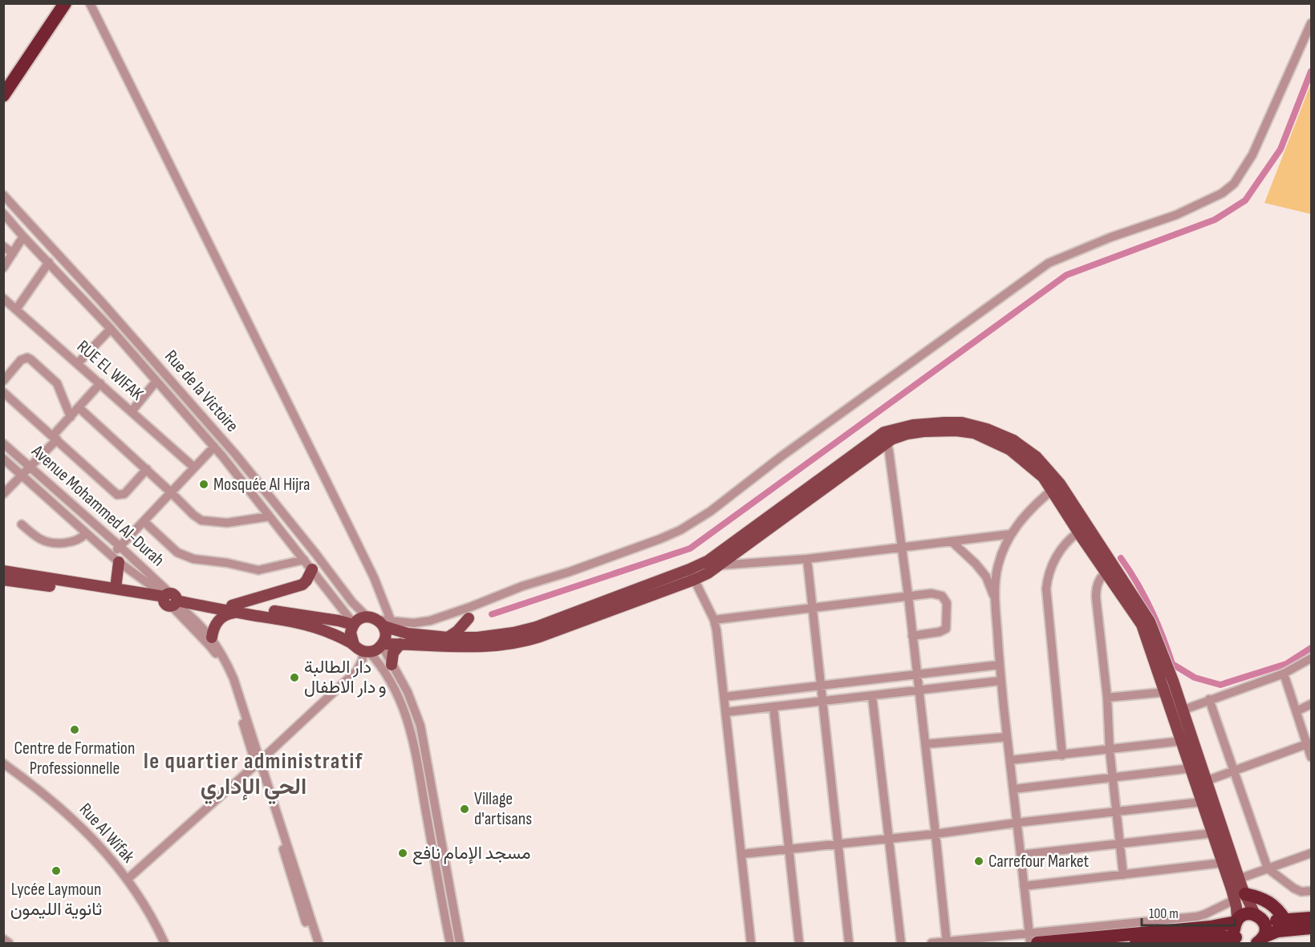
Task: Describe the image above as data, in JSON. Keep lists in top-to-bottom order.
{
  "streets": {
    "street": [
      "RUE EL WIFAK",
      "Rue de la Victoire",
      "Avenue Mohammed Al-Durah",
      "Rue Al Wifak"
    ]
  },
  "districts": ["le quartier administratif الحي الإداري"],
  "places": [
    "Mosquée Al Hijra",
    "دار الطالبة و دار الاطفال",
    "Centre de Formation Professionnelle",
    "Village d'artisans",
    "مسجد الإمام نافع",
    "Carrefour Market",
    "Lycée Laymoun ثانوية الليمون"
  ],
  "scale_bar": "100 m"
}
